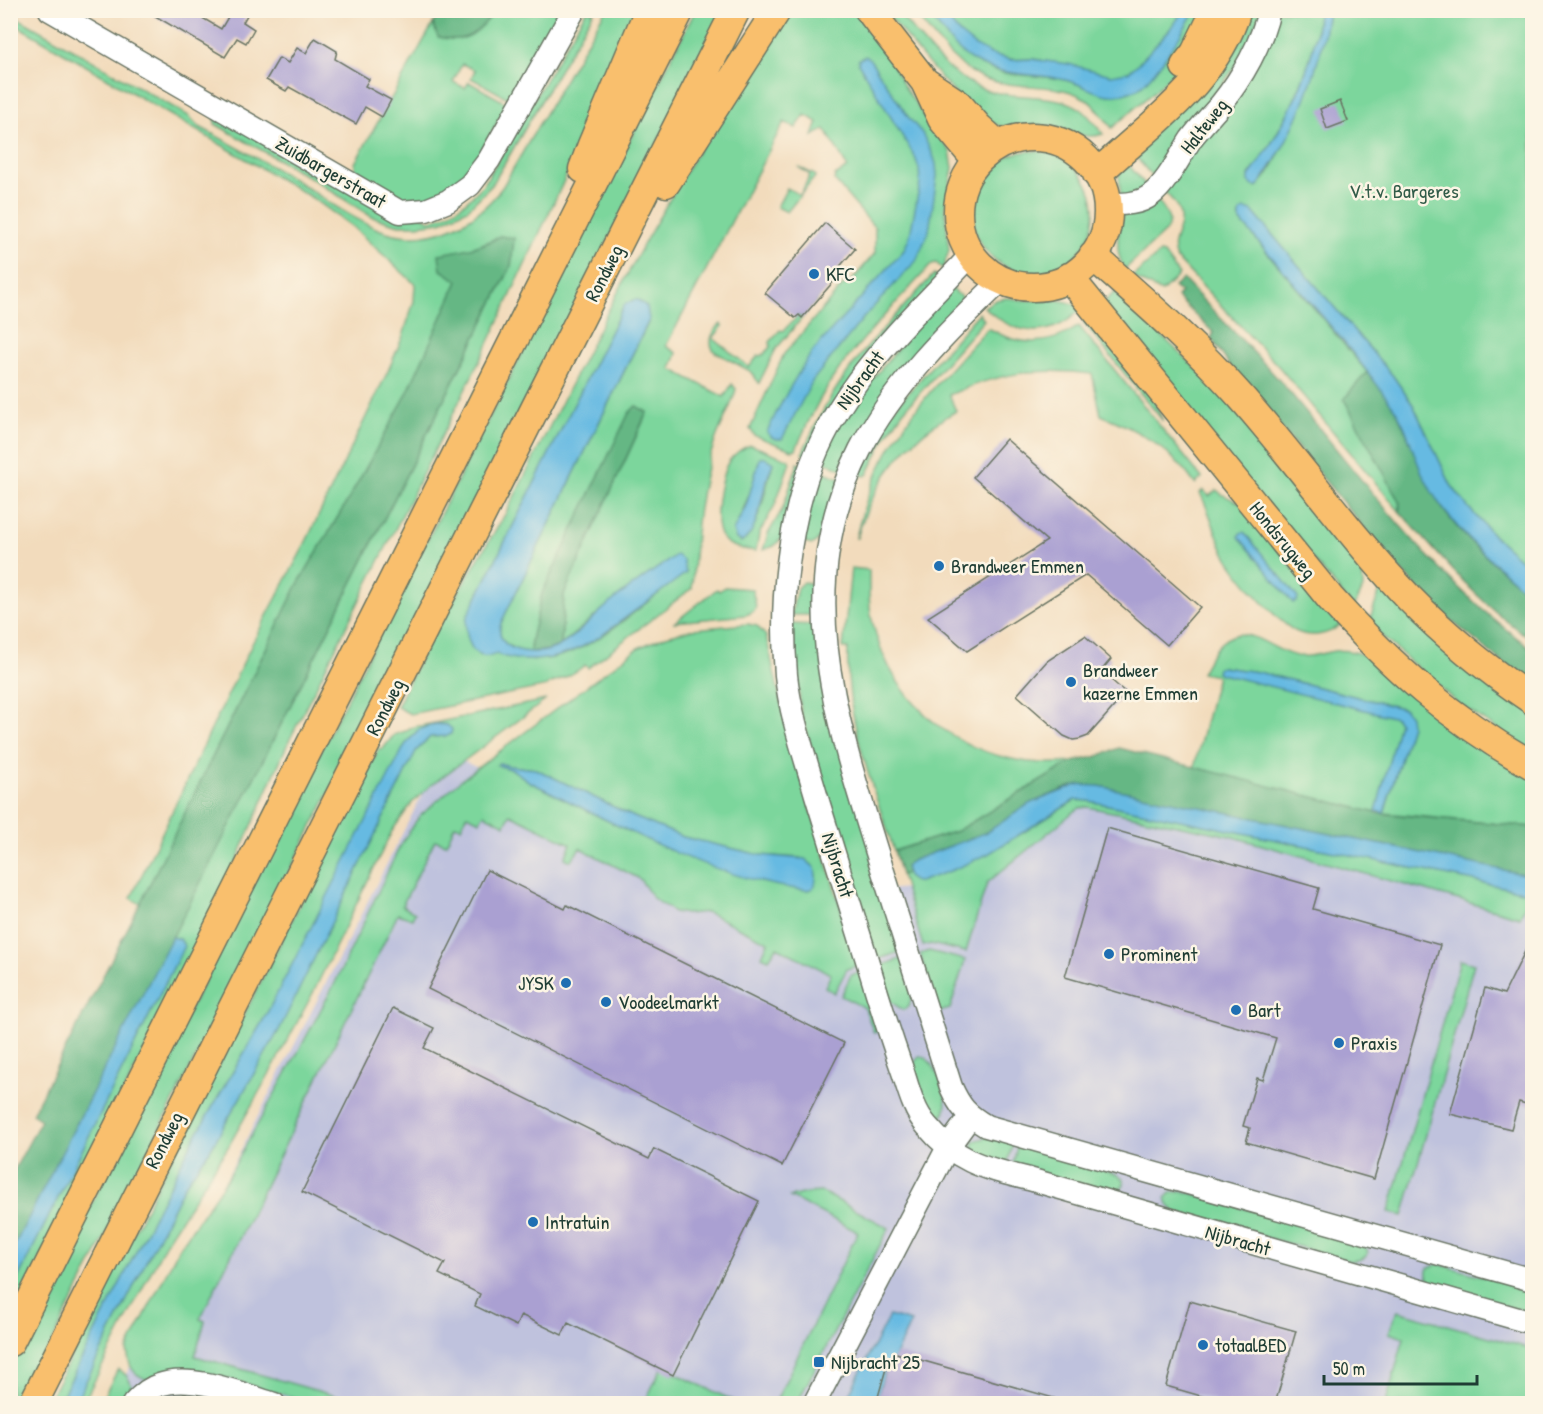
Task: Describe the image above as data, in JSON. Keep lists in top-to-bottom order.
{
  "streets": {
    "main road": ["Rondweg", "Hondsrugweg"],
    "street": ["Halteweg", "Zuidbargerstraat", "Nijbracht"]
  },
  "crossings": [
    ["Halteweg", "Nijbracht"],
    ["Halteweg", "Hondsrugweg"],
    ["Nijbracht", "Hondsrugweg"]
  ],
  "parks": ["V.t.v. Bargeres"],
  "places": {
    "other": [
      "KFC",
      "Brandweer Emmen",
      "Brandweer kazerne Emmen",
      "Prominent",
      "JYSK",
      "Voodeelmarkt",
      "Bart",
      "Praxis",
      "Intratuin",
      "totaalBED"
    ],
    "transit": ["Nijbracht 25"]
  },
  "scale_bar": "50 m"
}
